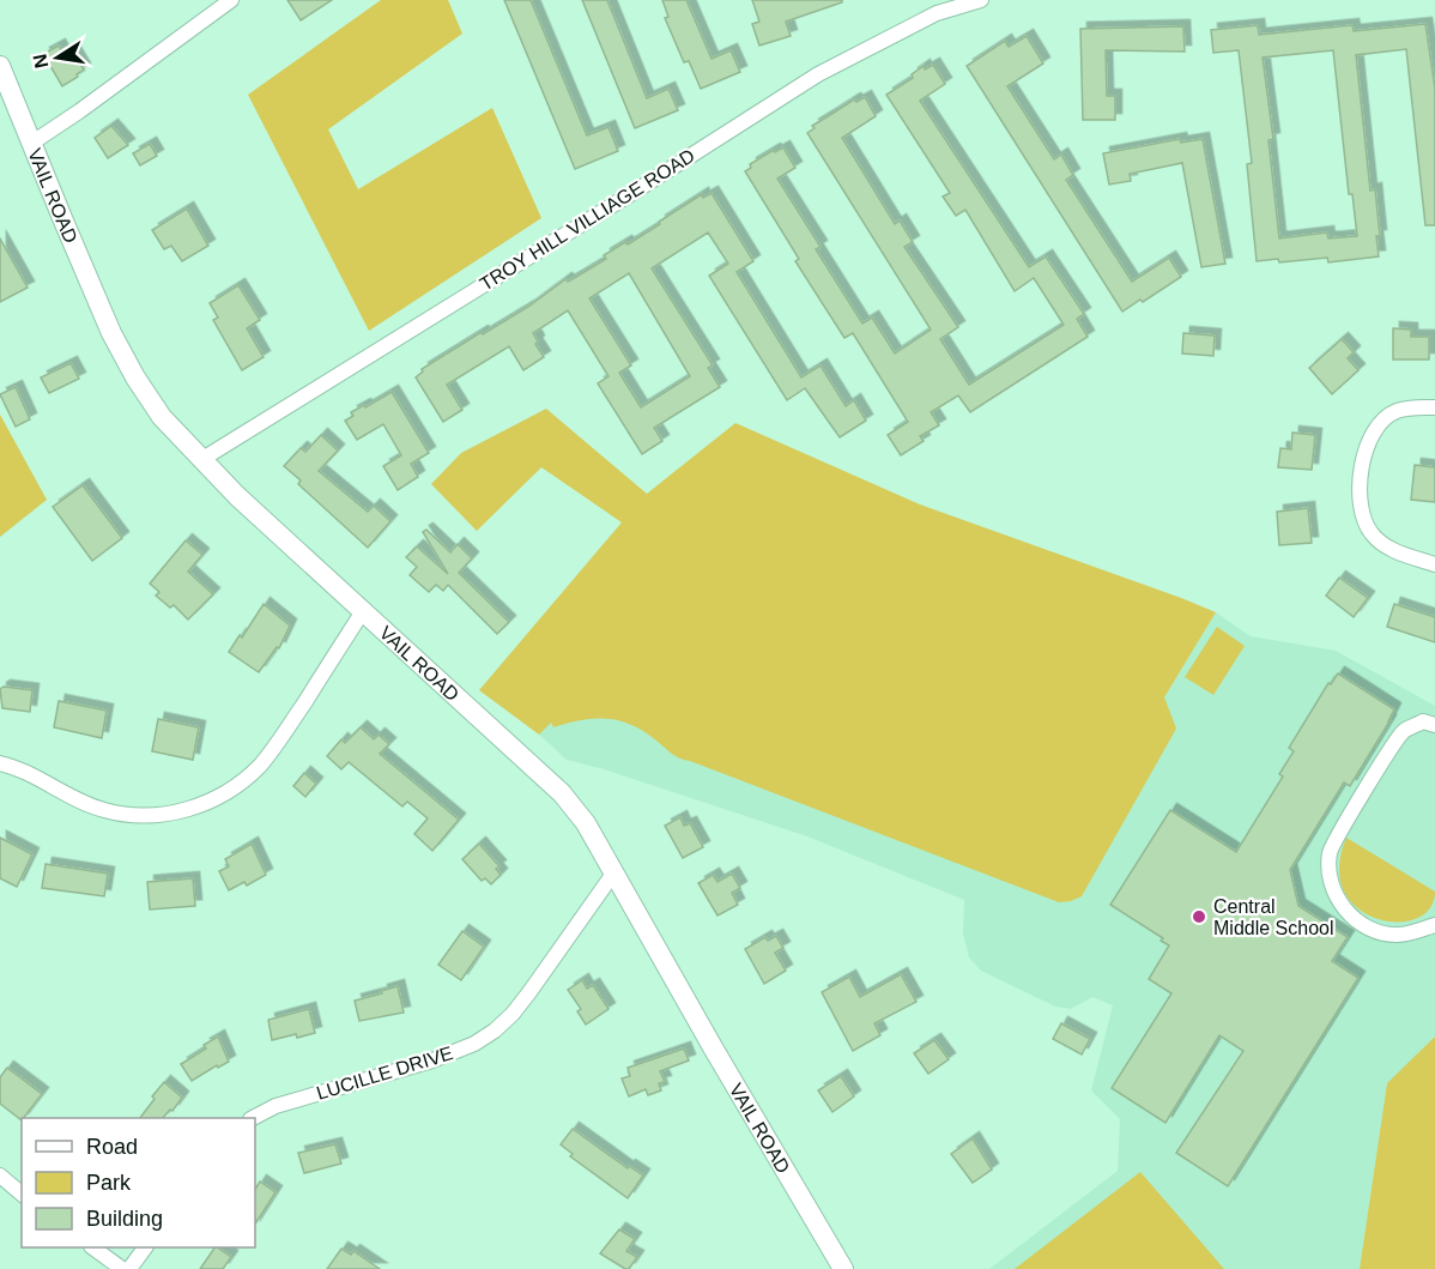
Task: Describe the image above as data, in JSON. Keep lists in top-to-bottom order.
{
  "streets": {
    "street": ["VAIL ROAD", "TROY HILL VILLIAGE ROAD", "LUCILLE DRIVE"]
  },
  "crossings": [
    ["VAIL ROAD", "TROY HILL VILLIAGE ROAD"],
    ["VAIL ROAD", "LUCILLE DRIVE"]
  ],
  "places": ["Central Middle School"],
  "legend": ["Road", "Park", "Building"],
  "north": "left"
}
